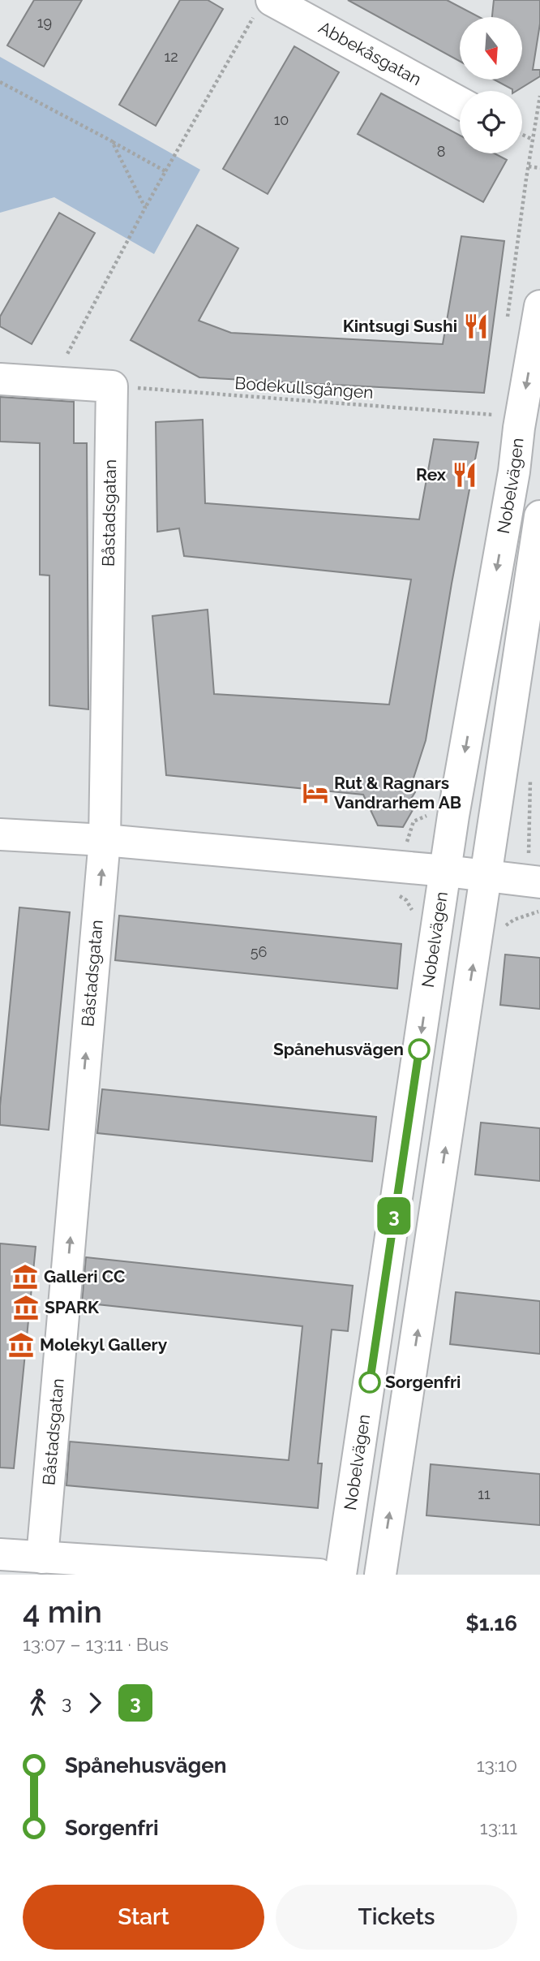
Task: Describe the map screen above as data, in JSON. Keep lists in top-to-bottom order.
{
  "streets": {
    "street": ["Abbekåsgatan", "Nobelvägen", "Båstadsgatan"],
    "path": ["Bodekullsgången"]
  },
  "crossings": [
    ["Bodekullsgången", "Båstadsgatan"]
  ],
  "one_way": ["Båstadsgatan"],
  "places": {
    "restaurant": ["Kintsugi Sushi", "Rex"],
    "hotel": ["Rut & Ragnars Vandrarhem AB"],
    "other": ["Spånehusvägen", "Sorgenfri"],
    "museum": ["Galleri CC", "SPARK", "Molekyl Gallery"]
  },
  "lines": ["bus line 3"],
  "house_numbers": [
    "19",
    "12",
    "10",
    "8",
    "56",
    "11"
  ],
  "north": "bottom",
  "page": {
    "on_map": "3",
    "heading": ["4 min", "13:07 – 13:11 · Bus", "$1.16"],
    "legs": ["3", "3"],
    "list": [
      {
        "name": "Spånehusvägen",
        "value": "13:10"
      },
      {
        "name": "Sorgenfri",
        "value": "13:11"
      }
    ],
    "buttons": ["Start", "Tickets"]
  }
}
